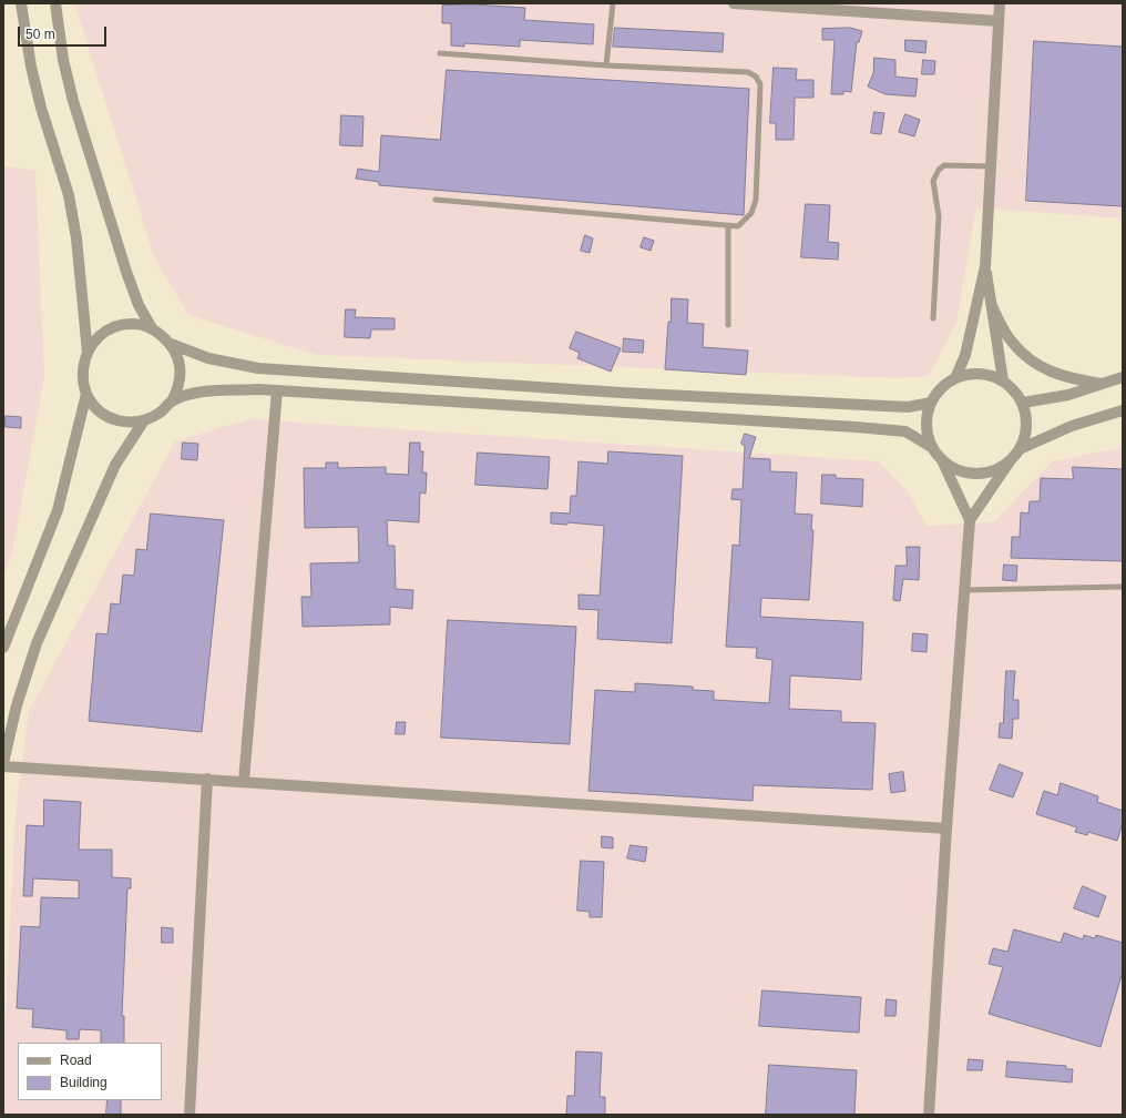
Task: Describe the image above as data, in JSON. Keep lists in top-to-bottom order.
{
  "legend": ["Road", "Building"],
  "scale_bar": "50 m"
}
